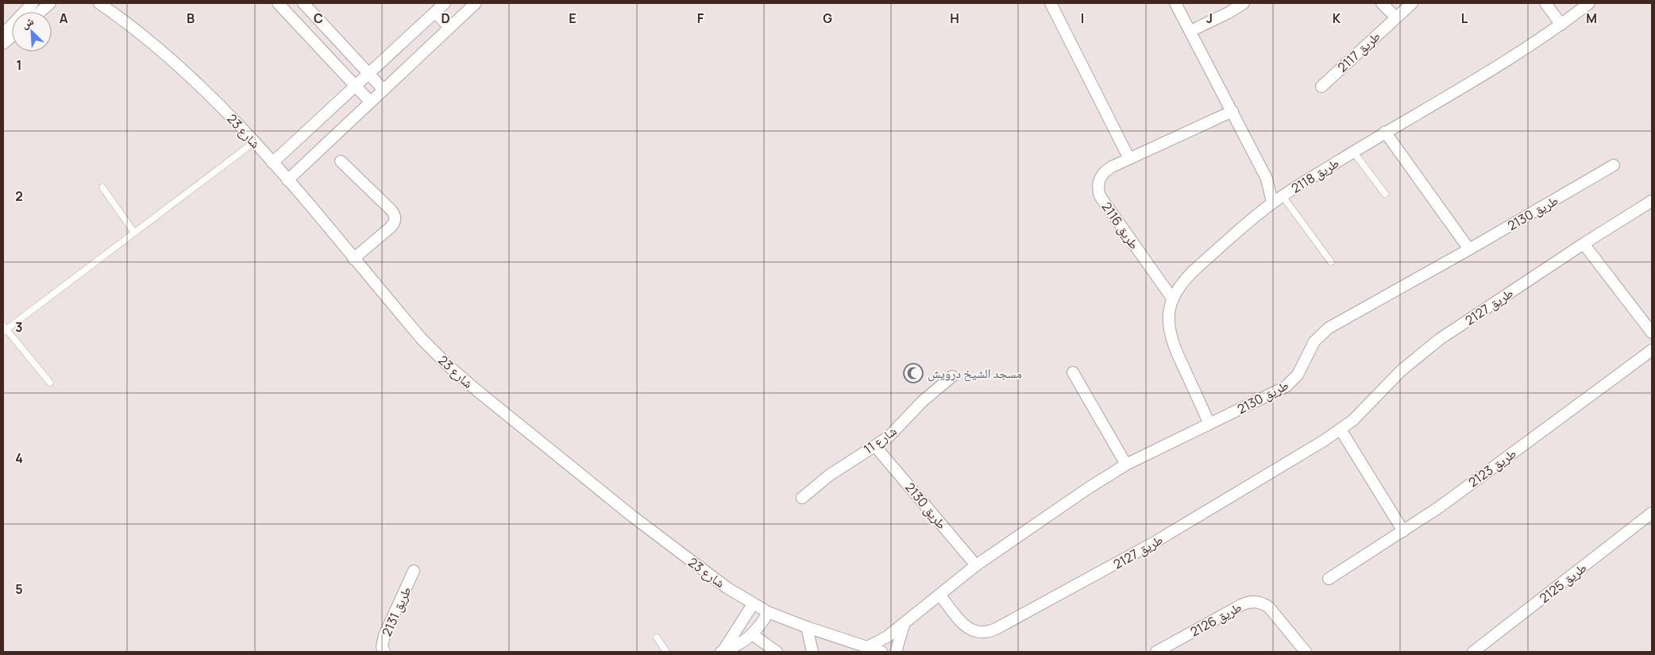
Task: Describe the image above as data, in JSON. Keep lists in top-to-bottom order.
{
  "streets": {
    "street": [
      "طريق 2117",
      "شارع 23",
      "طريق 2118",
      "طريق 2130",
      "طريق 2116",
      "طريق 2127",
      "شارع 11",
      "طريق 2123",
      "طريق 2125",
      "طريق 2131",
      "طريق 2126"
    ]
  },
  "crossings": [
    ["شارع 23", "طريق 2130"],
    ["طريق 2118", "طريق 2130"],
    ["طريق 2118", "طريق 2116"],
    ["طريق 2130", "طريق 2127"],
    ["طريق 2130", "شارع 11"]
  ],
  "places": {
    "mosque": ["مسجد الشيخ درويش"]
  },
  "north": "top left",
  "grid": {
    "columns": [
      "A",
      "B",
      "C",
      "D",
      "E",
      "F",
      "G",
      "H",
      "I",
      "J",
      "K",
      "L",
      "M"
    ],
    "rows": [
      "1",
      "2",
      "3",
      "4",
      "5"
    ]
  }
}
